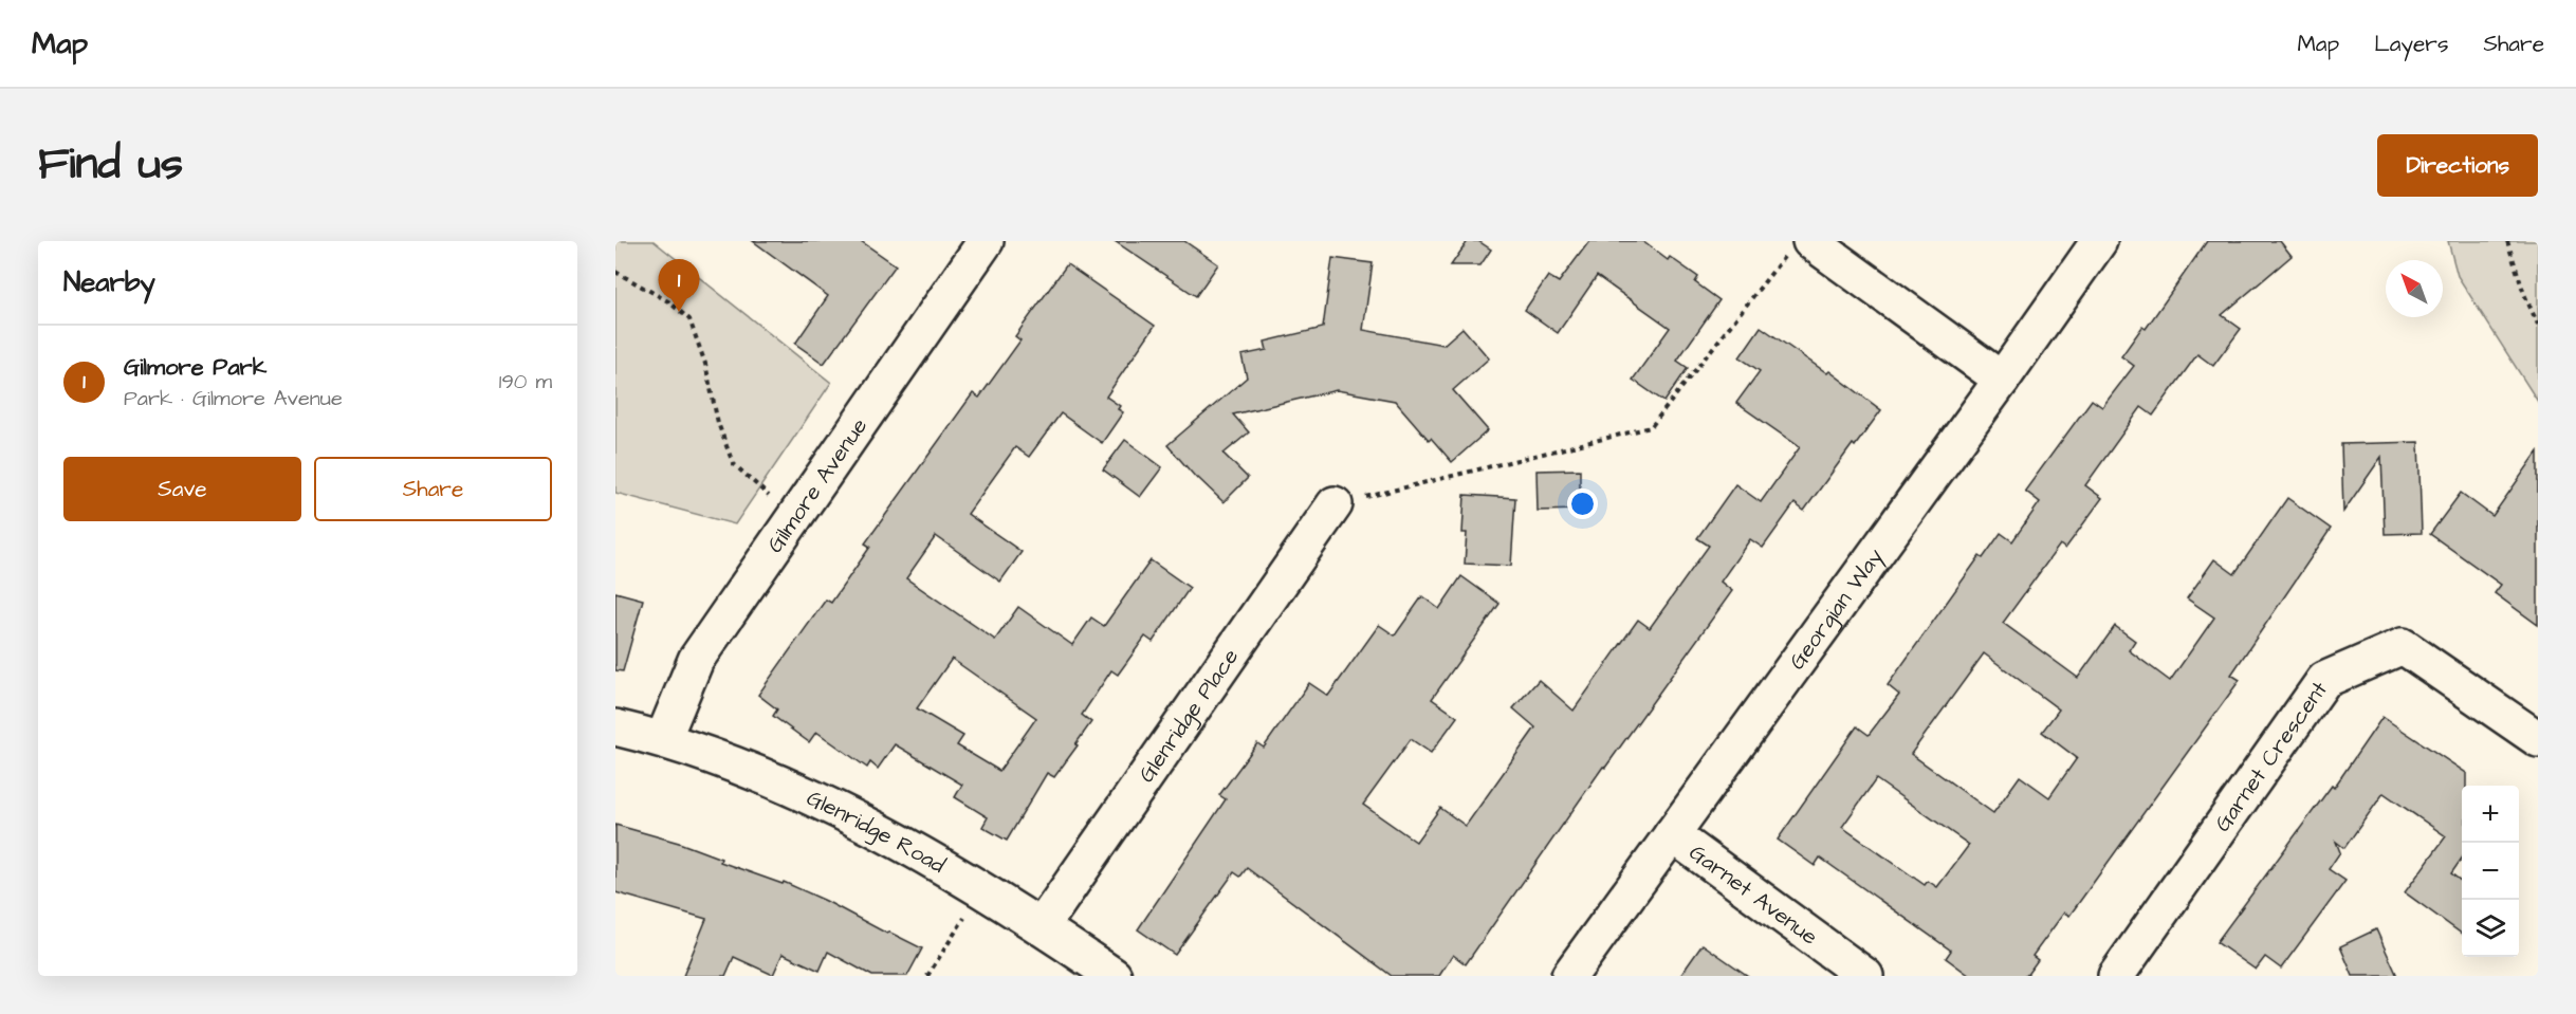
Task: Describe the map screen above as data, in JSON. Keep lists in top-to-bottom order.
{
  "streets": {
    "street": [
      "Gilmore Avenue",
      "Georgian Way",
      "Glenridge Place",
      "Garnet Crescent",
      "Glenridge Road",
      "Garnet Avenue"
    ]
  },
  "crossings": [
    ["Gilmore Avenue", "Glenridge Road"],
    ["Georgian Way", "Garnet Avenue"],
    ["Glenridge Place", "Glenridge Road"]
  ],
  "north": "top left",
  "page": {
    "header": "Map",
    "nav": ["Map", "Layers", "Share"],
    "title": "Find us",
    "buttons": [
      "Directions",
      ["Save", "Share"]
    ],
    "heading": "Nearby",
    "pins": "1",
    "list": [
      {
        "mark": "1",
        "name": "Gilmore Park",
        "note": "Park · Gilmore Avenue",
        "value": "190 m"
      }
    ],
    "map_buttons": ["+", "−"]
  }
}
